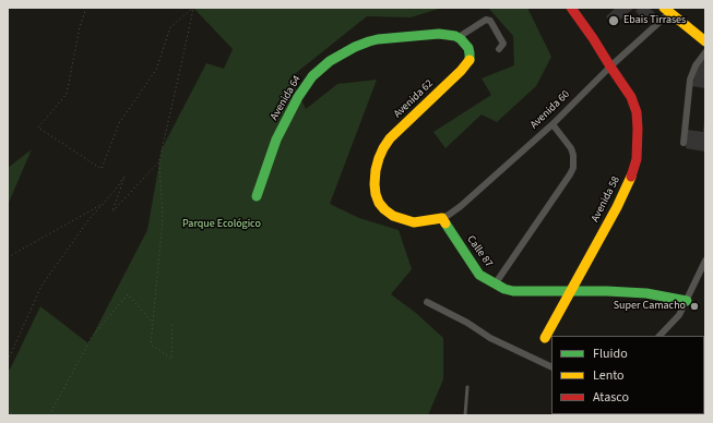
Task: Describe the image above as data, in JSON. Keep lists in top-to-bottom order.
{
  "streets": {
    "street": [
      "Avenida 64",
      "Avenida 62",
      "Avenida 60",
      "Avenida 58",
      "Calle 87"
    ]
  },
  "crossings": [
    ["Avenida 64", "Avenida 62"],
    ["Avenida 62", "Avenida 60"],
    ["Avenida 62", "Calle 87"],
    ["Avenida 60", "Avenida 58"],
    ["Avenida 60", "Calle 87"],
    ["Avenida 58", "Calle 87"]
  ],
  "parks": ["Parque Ecológico"],
  "places": ["Ebais Tirrases", "Super Camacho"],
  "legend": ["Fluido", "Lento", "Atasco"]
}
